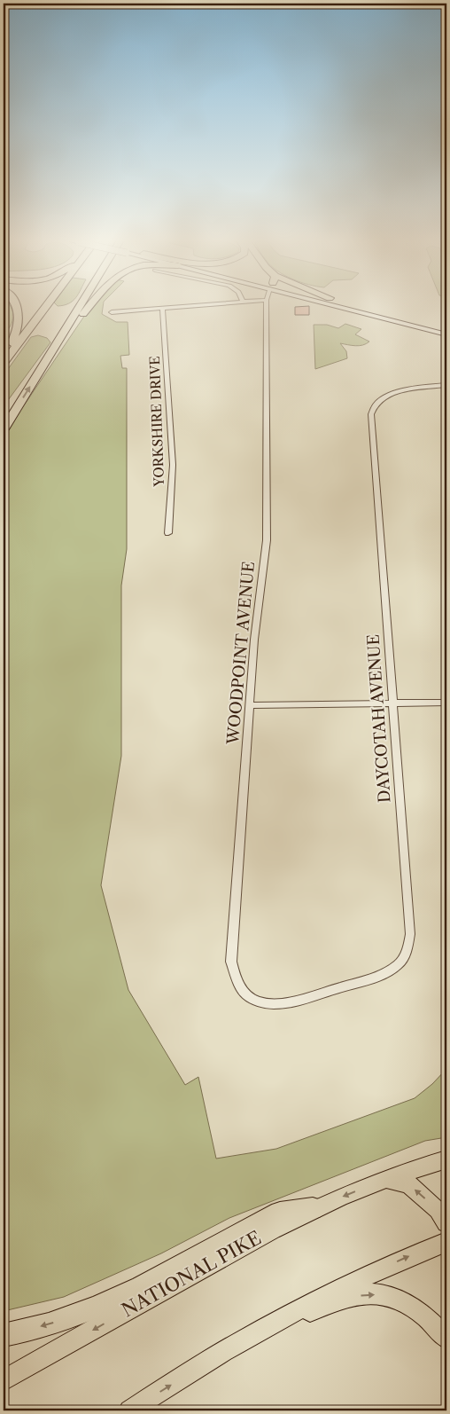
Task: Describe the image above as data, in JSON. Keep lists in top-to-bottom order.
{
  "streets": {
    "main road": ["NATIONAL PIKE"],
    "street": ["YORKSHIRE DRIVE", "WOODPOINT AVENUE", "DAYCOTAH AVENUE"]
  },
  "crossings": [
    ["WOODPOINT AVENUE", "DAYCOTAH AVENUE"]
  ]
}
